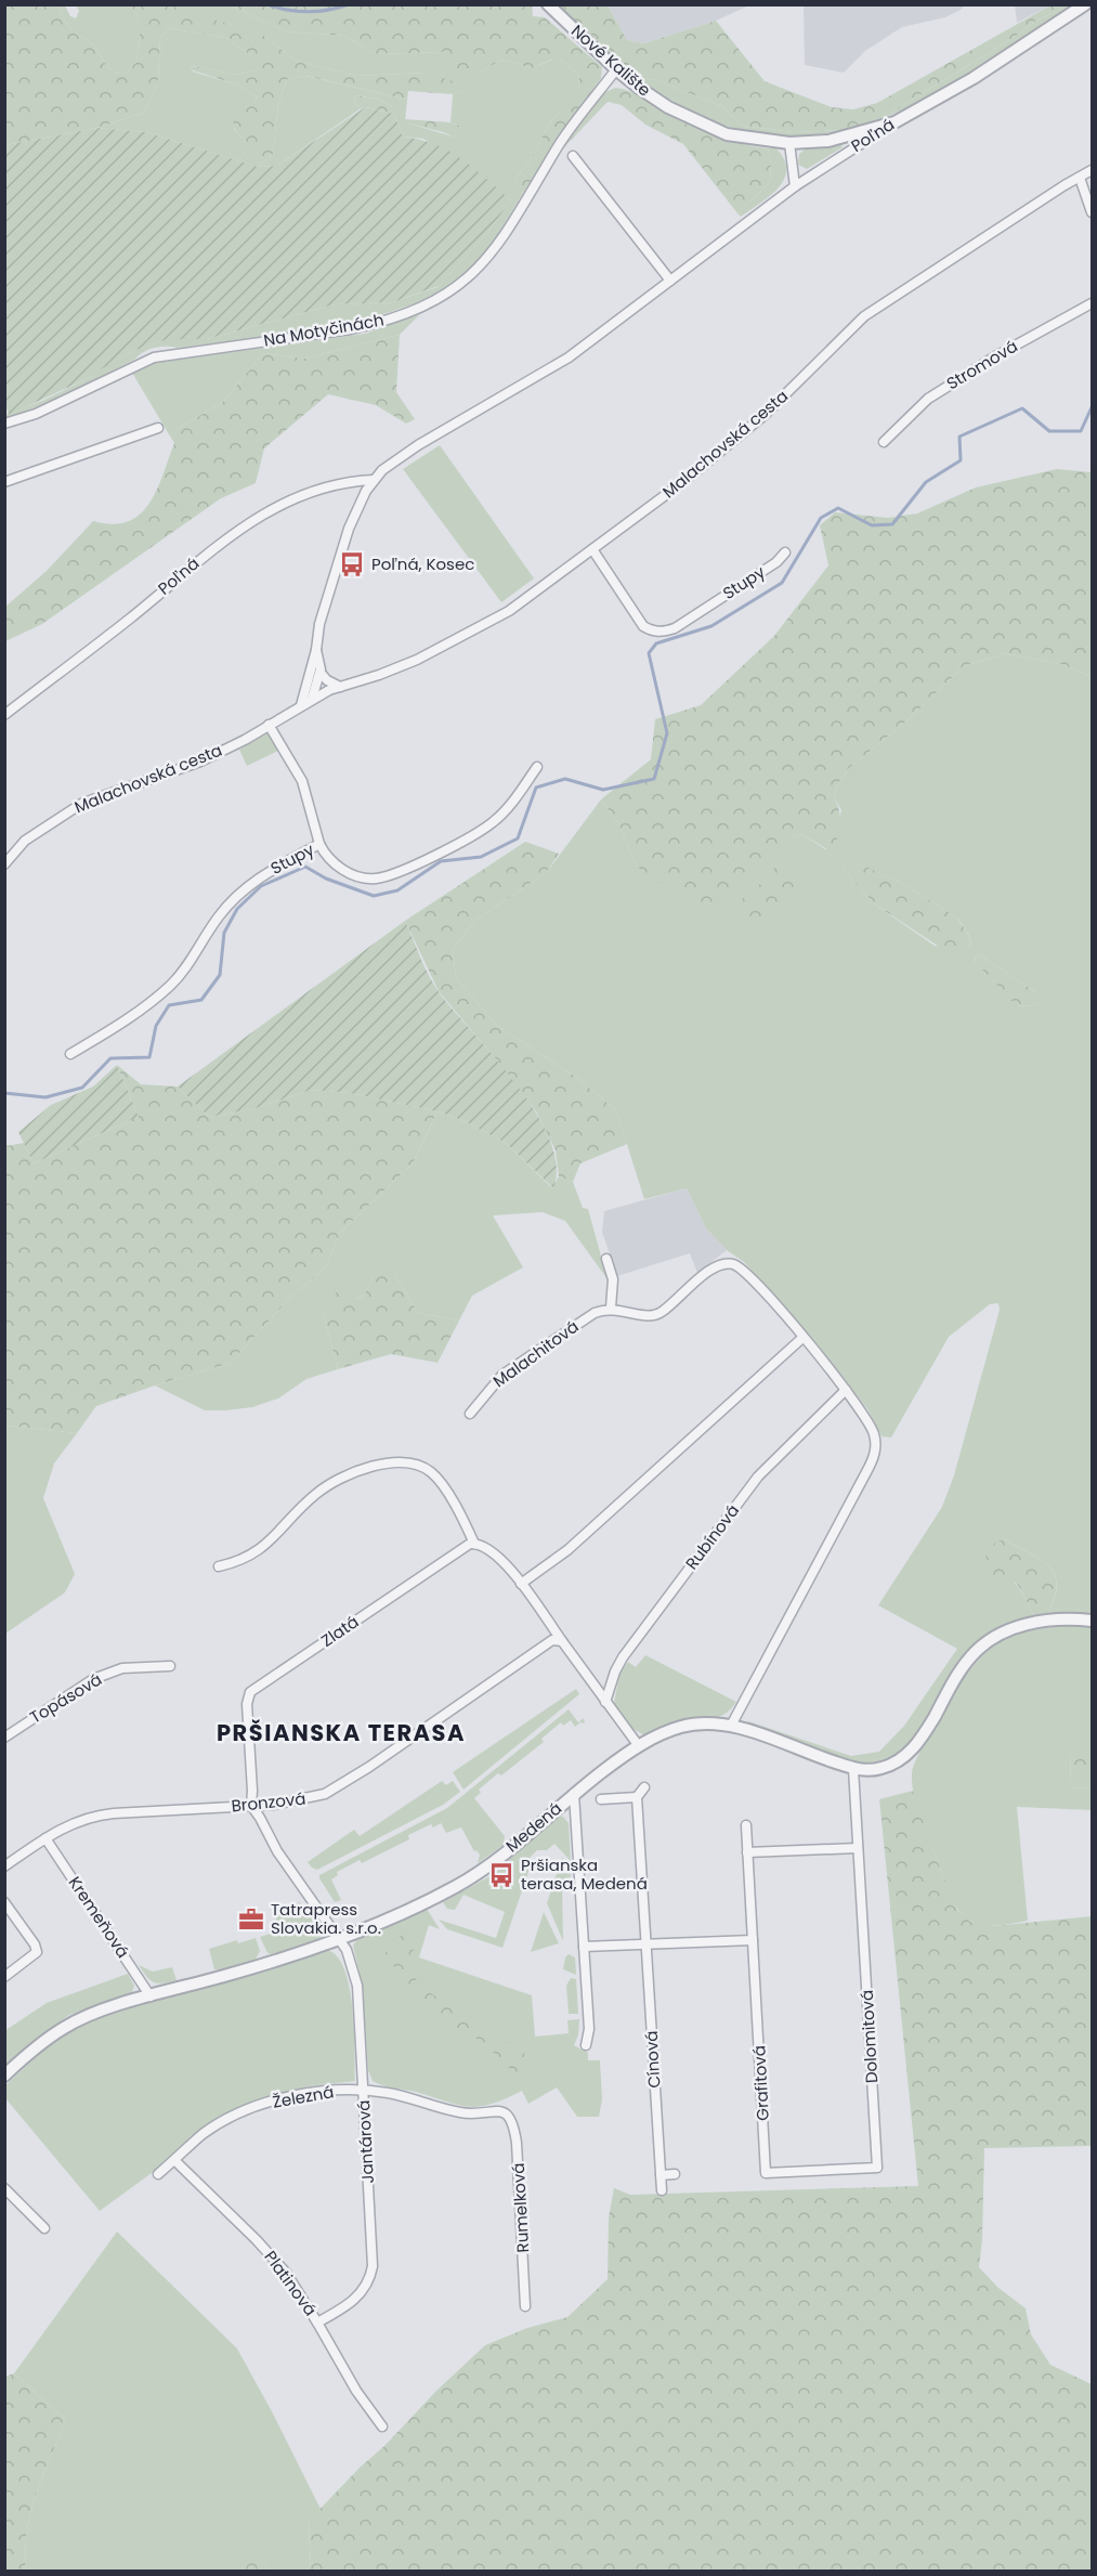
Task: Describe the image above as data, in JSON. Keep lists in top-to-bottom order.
{
  "streets": {
    "street": [
      "Nové Kalište",
      "Poľná",
      "Na Motyčinách",
      "Stromová",
      "Malachovská cesta",
      "Stupy",
      "Malachitová",
      "Rubínová",
      "Zlatá",
      "Topásová",
      "Bronzová",
      "Medená",
      "Kremeňová",
      "Dolomitová",
      "Cínová",
      "Grafitová",
      "Železná",
      "Jantárová",
      "Rumelková",
      "Platinová"
    ]
  },
  "crossings": [
    ["Nové Kalište", "Poľná"],
    ["Nové Kalište", "Na Motyčinách"],
    ["Malachovská cesta", "Stupy"],
    ["Zlatá", "Bronzová"],
    ["Bronzová", "Kremeňová"],
    ["Medená", "Kremeňová"],
    ["Medená", "Jantárová"],
    ["Dolomitová", "Grafitová"],
    ["Železná", "Jantárová"],
    ["Železná", "Rumelková"],
    ["Železná", "Platinová"],
    ["Jantárová", "Platinová"]
  ],
  "districts": ["PRŠIANSKA TERASA"],
  "places": {
    "bus stop": ["Poľná, Kosec", "Pršianska terasa, Medená"],
    "office": ["Tatrapress Slovakia. s.r.o."]
  }
}
